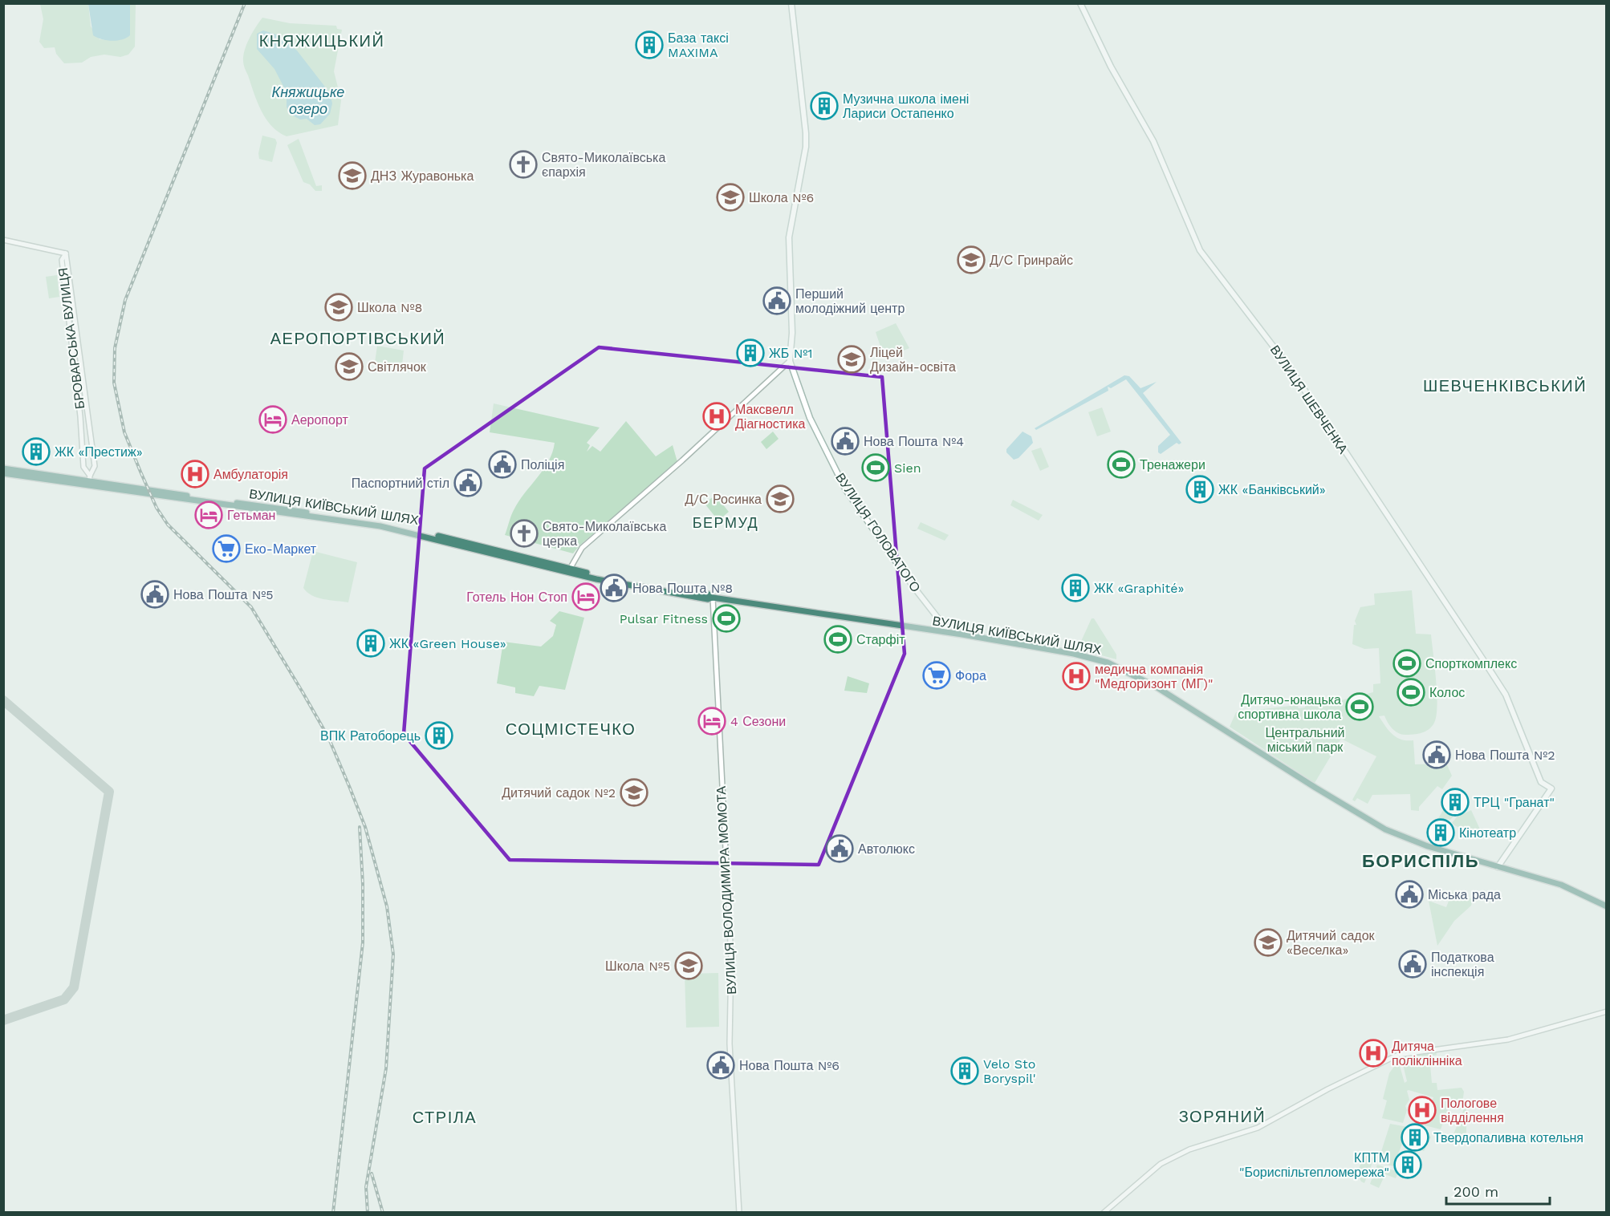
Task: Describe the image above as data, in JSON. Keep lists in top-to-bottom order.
{
  "streets": {
    "highway": ["ВУЛИЦЯ КИЇВСЬКИЙ ШЛЯХ"],
    "main road": ["ВУЛИЦЯ ШЕВЧЕНКА", "ВУЛИЦЯ ГОЛОВАТОГО"],
    "street": ["БРОВАРСЬКА ВУЛИЦЯ", "ВУЛИЦЯ ВОЛОДИМИРА МОМОТА"]
  },
  "crossings": [
    ["БРОВАРСЬКА ВУЛИЦЯ", "ВУЛИЦЯ КИЇВСЬКИЙ ШЛЯХ"],
    ["ВУЛИЦЯ ШЕВЧЕНКА", "ВУЛИЦЯ КИЇВСЬКИЙ ШЛЯХ"],
    ["ВУЛИЦЯ КИЇВСЬКИЙ ШЛЯХ", "ВУЛИЦЯ ГОЛОВАТОГО"],
    ["ВУЛИЦЯ КИЇВСЬКИЙ ШЛЯХ", "ВУЛИЦЯ ВОЛОДИМИРА МОМОТА"]
  ],
  "districts": [
    "КНЯЖИЦЬКИЙ",
    "АЕРОПОРТІВСЬКИЙ",
    "ШЕВЧЕНКІВСЬКИЙ",
    "БЕРМУД",
    "СОЦМІСТЕЧКО",
    "БОРИСПІЛЬ",
    "ЗОРЯНИЙ",
    "СТРІЛА"
  ],
  "water": ["Княжицьке озеро"],
  "parks": ["Центральний міський парк"],
  "places": {
    "building": [
      "База таксі MAXIMA",
      "Музична школа імені Лариси Остапенко",
      "ЖБ №1",
      "ЖК «Престиж»",
      "ЖК «Банківський»",
      "ЖК «Graphité»",
      "ЖК «Green House»",
      "ВПК Ратоборець",
      "ТРЦ \"Гранат\"",
      "Кінотеатр",
      "Velo Sto Boryspil'",
      "Твердопаливна котельня",
      "КПТМ \"Бориспільтепломережа\""
    ],
    "church": ["Свято-Миколаївська єпархія", "Свято-Миколаївська церка"],
    "school or university": [
      "ДНЗ Журавонька",
      "Школа №6",
      "Д/С Гринрайс",
      "Школа №8",
      "Ліцей Дизайн-освіта",
      "Світлячок",
      "Д/С Росинка",
      "Дитячий садок №2",
      "Дитячий садок «Веселка»",
      "Школа №5"
    ],
    "public building": [
      "Перший молодіжний центр",
      "Нова Пошта №4",
      "Поліція",
      "Паспортний стіл",
      "Нова Пошта №8",
      "Нова Пошта №5",
      "Нова Пошта №2",
      "Автолюкс",
      "Міська рада",
      "Податкова інспекція",
      "Нова Пошта №6"
    ],
    "hospital": [
      "Максвелл Діагностика",
      "Амбулаторія",
      "медична компанія \"Медгоризонт (МГ)\"",
      "Дитяча поліклінніка",
      "Пологове відділення"
    ],
    "hotel": [
      "Аеропорт",
      "Гетьман",
      "Готель Нон Стоп",
      "4 Сезони"
    ],
    "sports": [
      "Тренажери",
      "Sien",
      "Pulsar Fitness",
      "Старфіт",
      "Спорткомплекс",
      "Колос",
      "Дитячо-юнацька спортивна школа"
    ],
    "supermarket": ["Еко-Маркет", "Фора"]
  },
  "scale_bar": "200 m"
}
